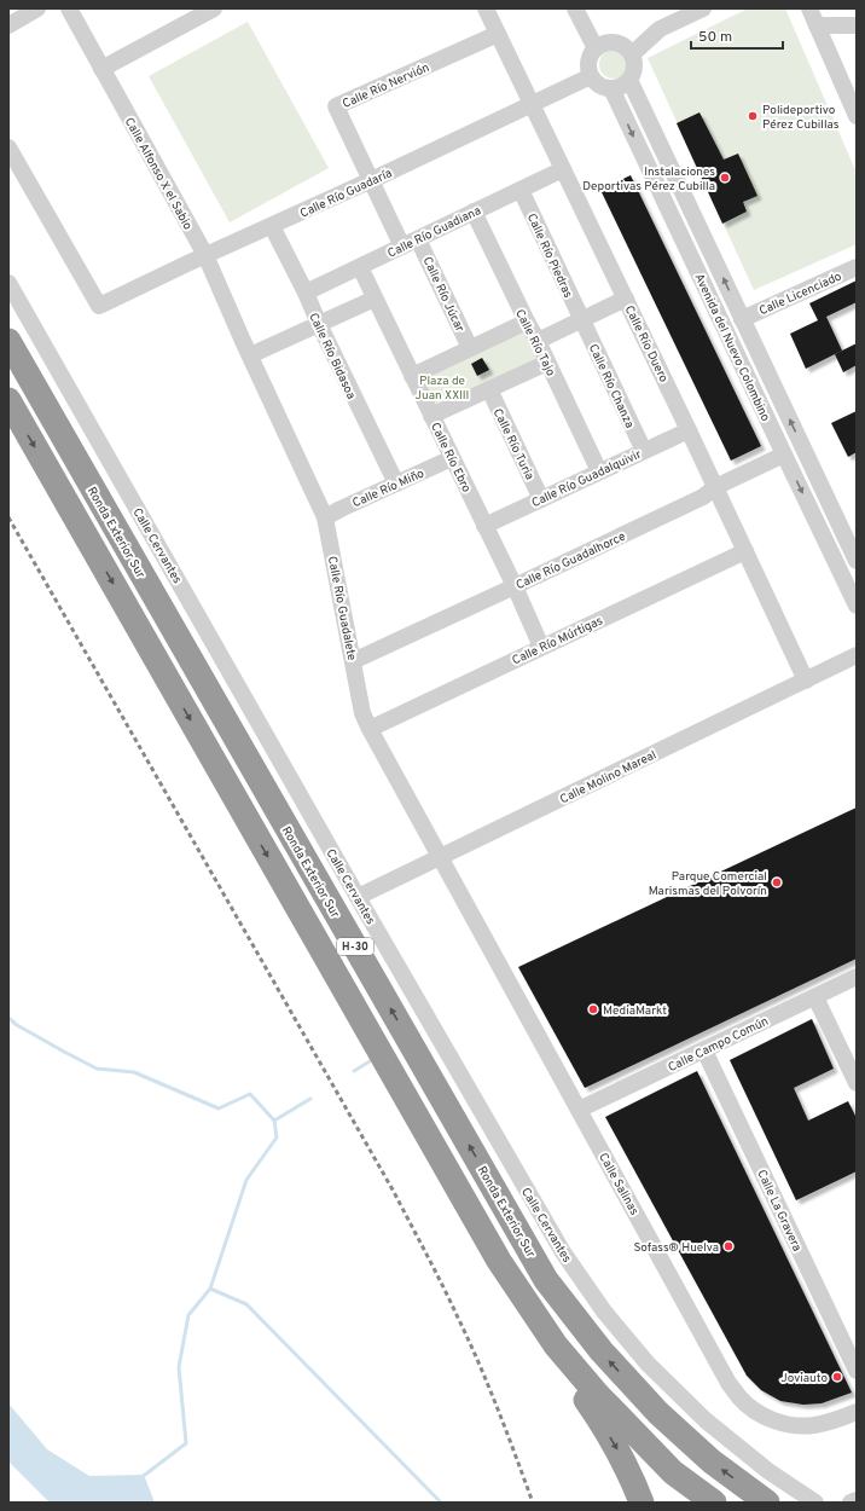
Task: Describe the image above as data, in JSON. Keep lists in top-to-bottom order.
{
  "streets": {
    "highway": ["Ronda Exterior Sur", "H-30"],
    "street": [
      "Calle Río Nervión",
      "Calle Alfonso X el Sabio",
      "Calle Río Guadaría",
      "Calle Río Guadiana",
      "Calle Río Piedras",
      "Calle Licenciado",
      "Calle Río Júcar",
      "Calle Río Tajo",
      "Calle Río Duero",
      "Avenida del Nuevo Colombino",
      "Calle Río Bidasoa",
      "Calle Río Chanza",
      "Calle Río Turia",
      "Calle Río Ebro",
      "Calle Río Guadalquivir",
      "Calle Río Miño",
      "Calle Cervantes",
      "Calle Río Guadalhorce",
      "Calle Río Guadalete",
      "Calle Río Múrtigas",
      "Calle Molino Mareal",
      "Calle Campo Común",
      "Calle Salinas",
      "Calle La Gravera"
    ]
  },
  "crossings": [
    ["Calle Río Nervión", "Calle Río Guadaría"],
    ["Calle Río Nervión", "Calle Río Guadiana"],
    ["Calle Río Nervión", "Calle Río Duero"],
    ["Calle Alfonso X el Sabio", "Calle Río Guadaría"],
    ["Calle Alfonso X el Sabio", "Calle Río Guadalete"],
    ["Calle Río Guadaría", "Calle Río Duero"],
    ["Calle Río Guadaría", "Avenida del Nuevo Colombino"],
    ["Calle Río Guadaría", "Calle Río Bidasoa"],
    ["Calle Río Guadiana", "Calle Río Piedras"],
    ["Calle Río Guadiana", "Calle Río Júcar"],
    ["Calle Río Guadiana", "Calle Río Tajo"],
    ["Calle Río Guadiana", "Calle Río Duero"],
    ["Calle Río Guadiana", "Calle Río Bidasoa"],
    ["Calle Río Guadiana", "Calle Río Ebro"],
    ["Calle Río Piedras", "Calle Río Chanza"],
    ["Calle Licenciado", "Avenida del Nuevo Colombino"],
    ["Calle Río Tajo", "Calle Río Guadalquivir"],
    ["Calle Río Duero", "Calle Río Guadalquivir"],
    ["Calle Río Duero", "Calle Río Guadalhorce"],
    ["Calle Río Duero", "Calle Río Múrtigas"],
    ["Calle Río Duero", "Calle Molino Mareal"],
    ["Avenida del Nuevo Colombino", "Calle Río Guadalhorce"],
    ["Calle Río Bidasoa", "Calle Río Miño"],
    ["Calle Río Chanza", "Calle Río Guadalquivir"],
    ["Calle Río Turia", "Calle Río Guadalquivir"],
    ["Calle Río Ebro", "Calle Río Guadalquivir"],
    ["Calle Río Ebro", "Calle Río Miño"],
    ["Calle Río Ebro", "Calle Río Guadalhorce"],
    ["Calle Río Ebro", "Calle Río Múrtigas"],
    ["Calle Río Miño", "Calle Río Guadalete"],
    ["Calle Cervantes", "Calle Molino Mareal"],
    ["Calle Río Guadalhorce", "Calle Río Guadalete"],
    ["Calle Río Guadalete", "Calle Río Múrtigas"],
    ["Calle Río Guadalete", "Calle Molino Mareal"],
    ["Calle Río Guadalete", "Calle Salinas"],
    ["Calle Molino Mareal", "Calle Salinas"],
    ["Calle Campo Común", "Calle Salinas"],
    ["Calle Campo Común", "Calle La Gravera"]
  ],
  "parks": ["Plaza de Juan XXIII"],
  "places": [
    "Polideportivo Pérez Cubillas",
    "Instalaciones Deportivas Pérez Cubilla",
    "Parque Comercial Marismas del Polvorín",
    "MediaMarkt",
    "Sofass® Huelva",
    "Joviauto"
  ],
  "scale_bar": "50 m"
}
